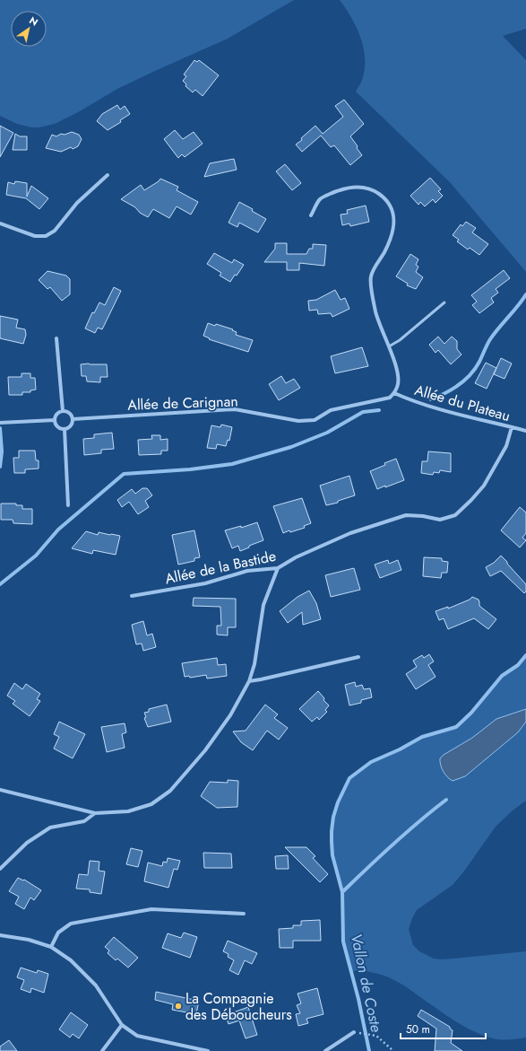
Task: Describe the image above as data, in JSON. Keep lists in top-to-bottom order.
{
  "streets": {
    "street": ["Allée de Carignan", "Allée du Plateau", "Allée de la Bastide"]
  },
  "crossings": [
    ["Allée de Carignan", "Allée du Plateau"],
    ["Allée du Plateau", "Allée de la Bastide"]
  ],
  "water": ["Vallon de Coste"],
  "places": ["La Compagnie des Déboucheurs"],
  "scale_bar": "50 m",
  "north": "top right"
}
